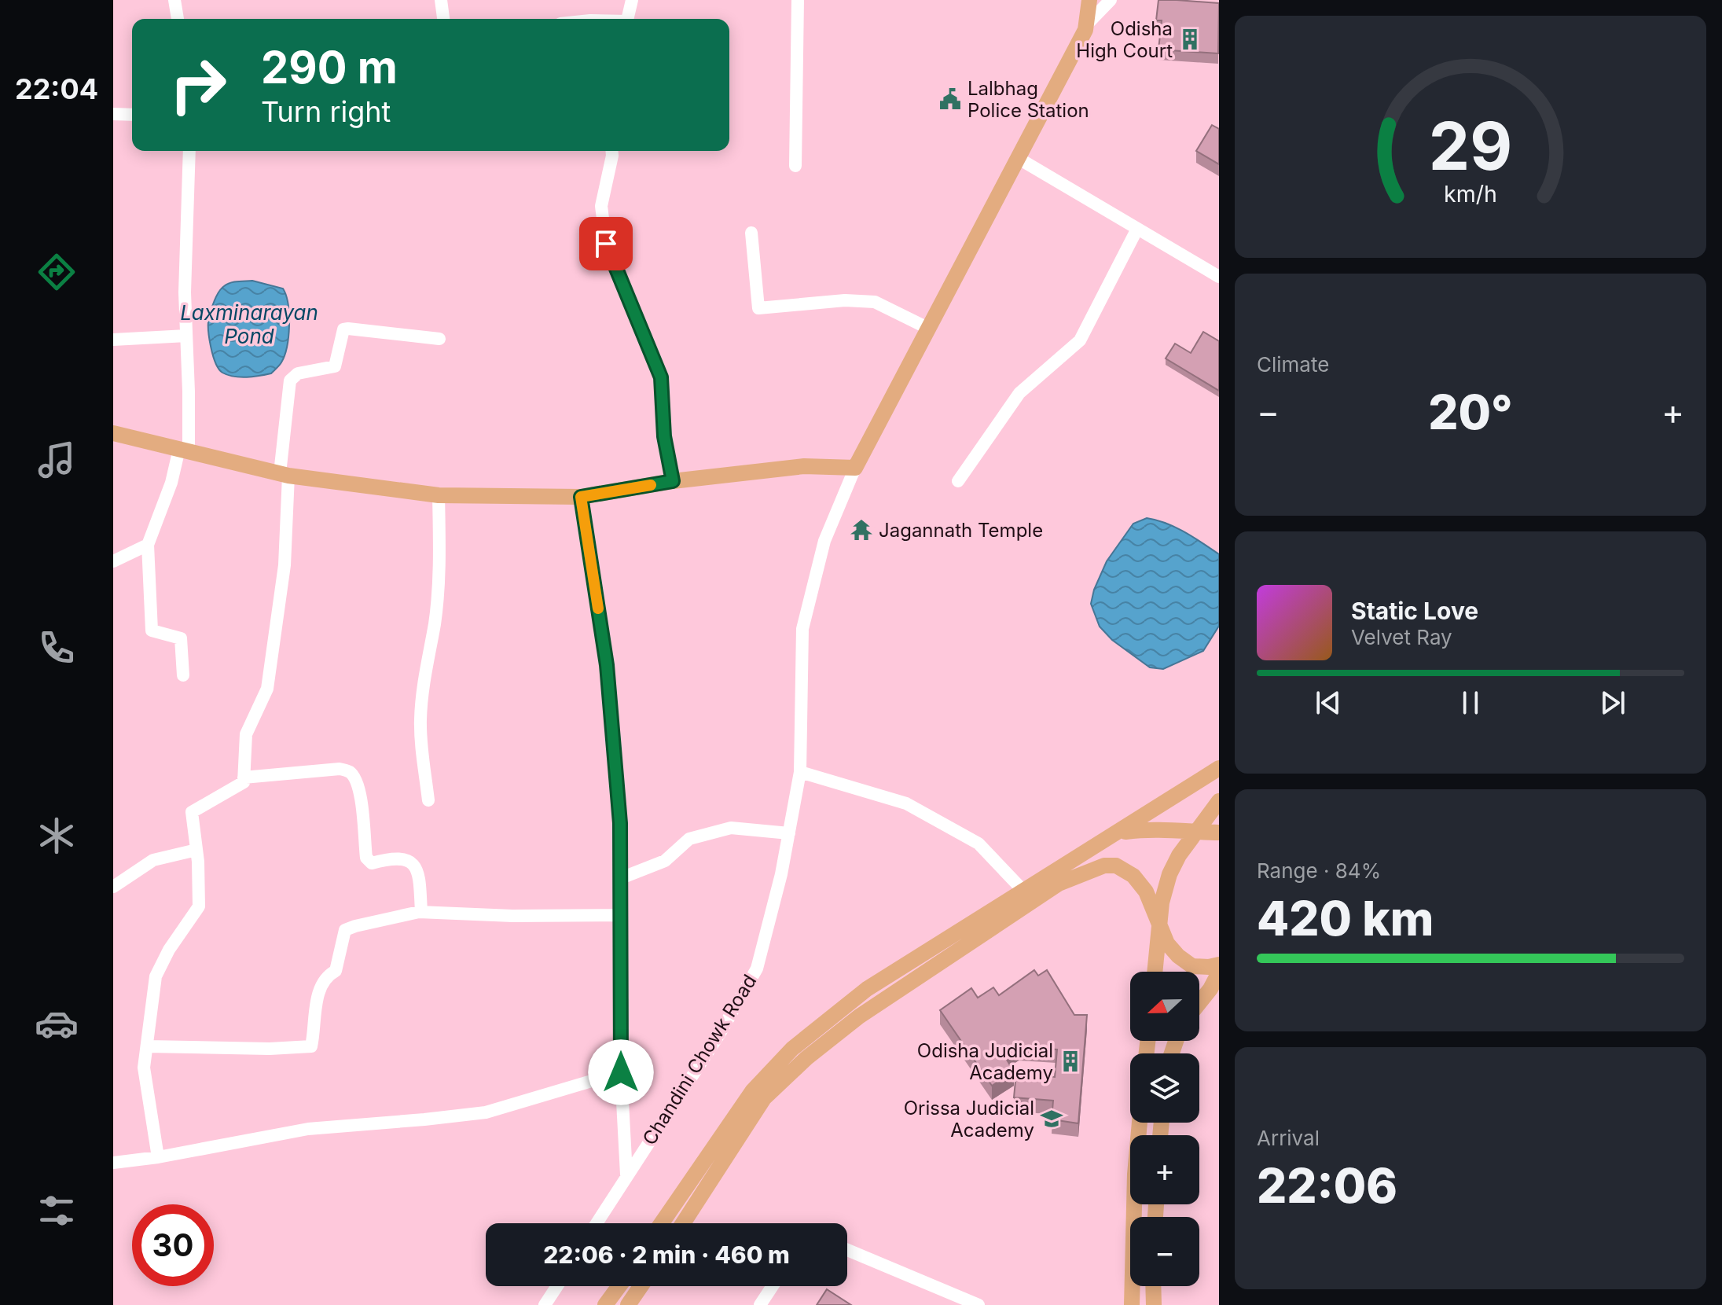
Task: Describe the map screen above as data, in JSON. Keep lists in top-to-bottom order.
{
  "streets": {
    "street": ["Chandini Chowk Road"]
  },
  "water": ["Laxminarayan Pond"],
  "places": {
    "building": ["Odisha High Court", "Odisha Judicial Academy"],
    "public building": ["Lalbhag Police Station"],
    "temple": ["Jagannath Temple"],
    "school or university": ["Orissa Judicial Academy"]
  },
  "north": "left",
  "page": {
    "tabs": "22:04",
    "turn": ["290 m", "Turn right"],
    "tile": [
      "Climate",
      ["Range · 84%", "420 km"],
      ["Arrival", "22:06"]
    ],
    "heat": ["−", "20°", "+"],
    "song": ["Static Love", "Velvet Ray"],
    "map_buttons": ["+", "−"],
    "limit": "30",
    "trip": "22:06 · 2 min · 460 m",
    "gauge": ["29", "km/h"]
  }
}
